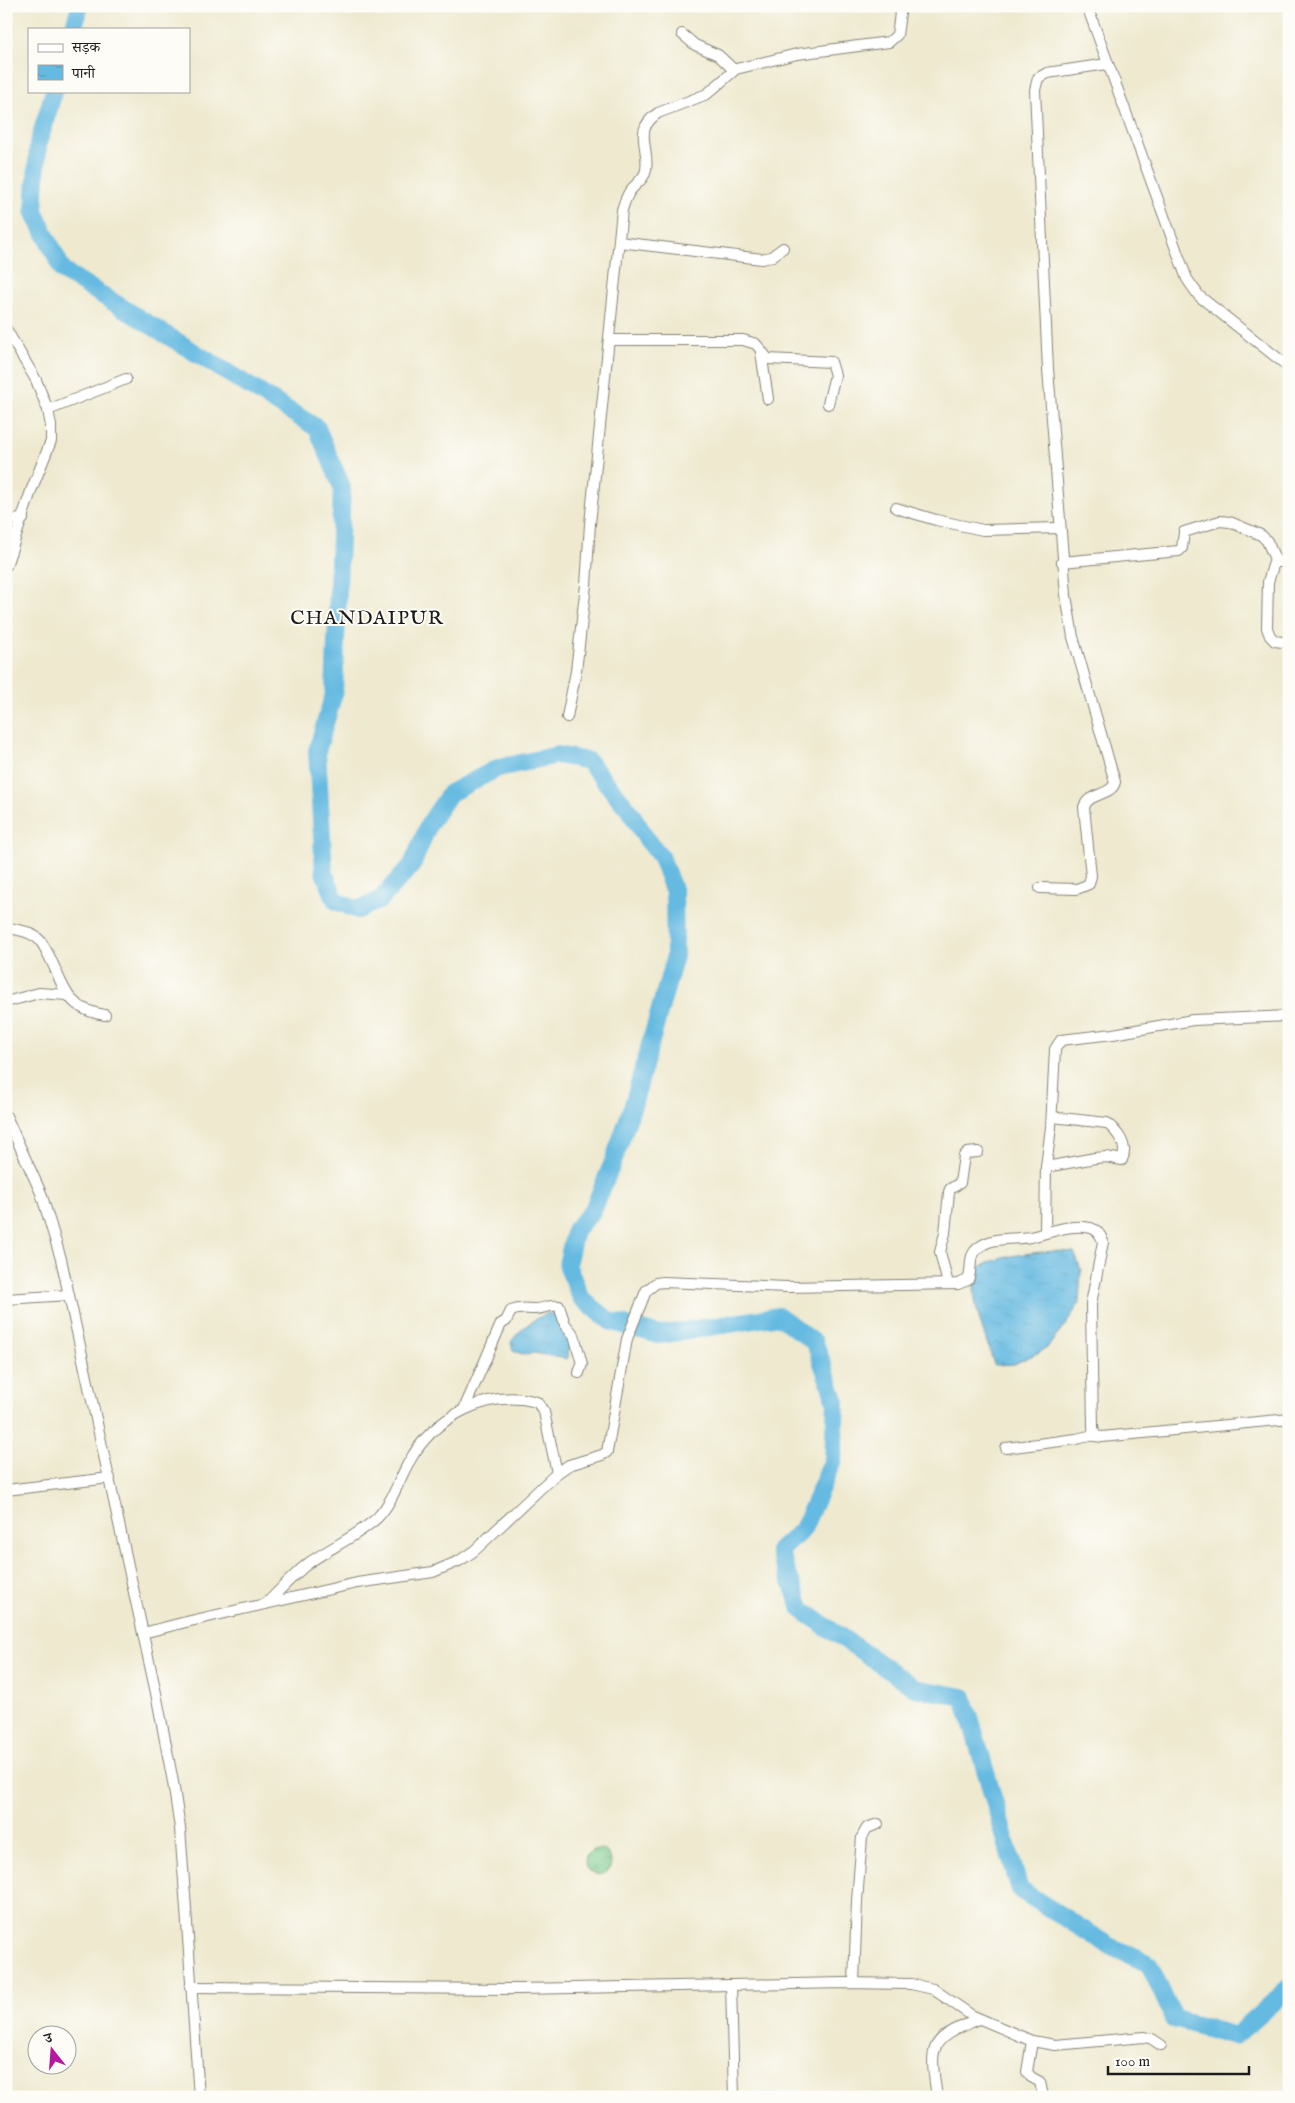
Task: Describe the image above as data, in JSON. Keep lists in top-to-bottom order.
{
  "districts": ["CHANDAIPUR"],
  "legend": ["सड़क", "पानी"],
  "scale_bar": "100 m",
  "north": "top"
}
